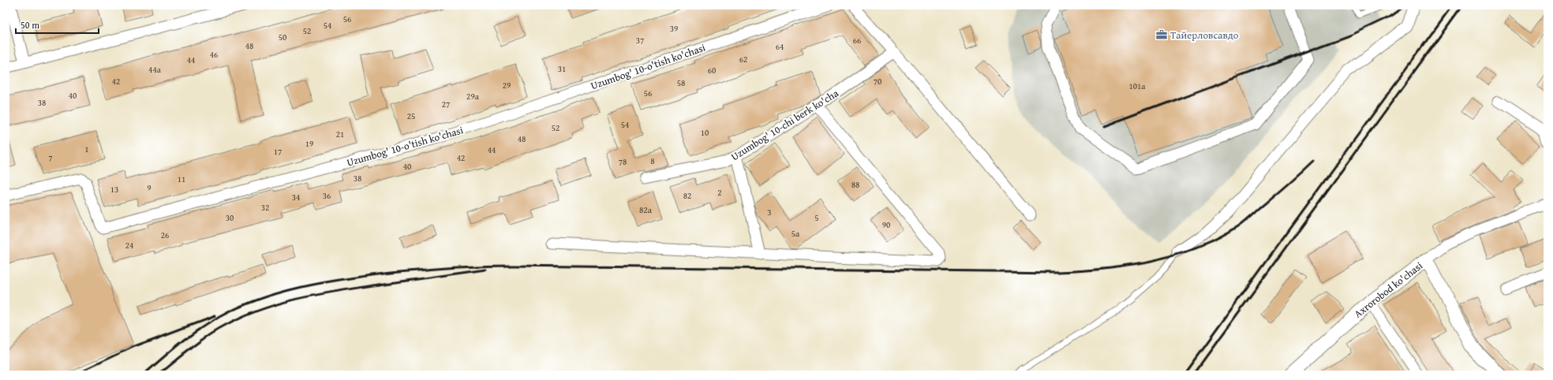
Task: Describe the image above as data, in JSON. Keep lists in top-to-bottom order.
{
  "streets": {
    "street": ["Uzumbog' 10-o'tish ko'chasi", "Uzumbog' 10-chi berk ko'cha", "Axrorobod ko'chasi"]
  },
  "places": {
    "office": ["Тайерловсавдо"]
  },
  "house_numbers": [
    "56",
    "54",
    "39",
    "52",
    "50",
    "37",
    "66",
    "48",
    "64",
    "46",
    "62",
    "44",
    "31",
    "44a",
    "60",
    "42",
    "70",
    "58",
    "29",
    "101a",
    "56",
    "40",
    "29a",
    "38",
    "27",
    "25",
    "54",
    "52",
    "10",
    "21",
    "48",
    "19",
    "1",
    "44",
    "17",
    "7",
    "42",
    "8",
    "78",
    "40",
    "38",
    "11",
    "88",
    "9",
    "13",
    "2",
    "36",
    "82",
    "34",
    "32",
    "82a",
    "3",
    "30",
    "5",
    "90",
    "5a",
    "26",
    "24"
  ],
  "scale_bar": "50 m"
}
